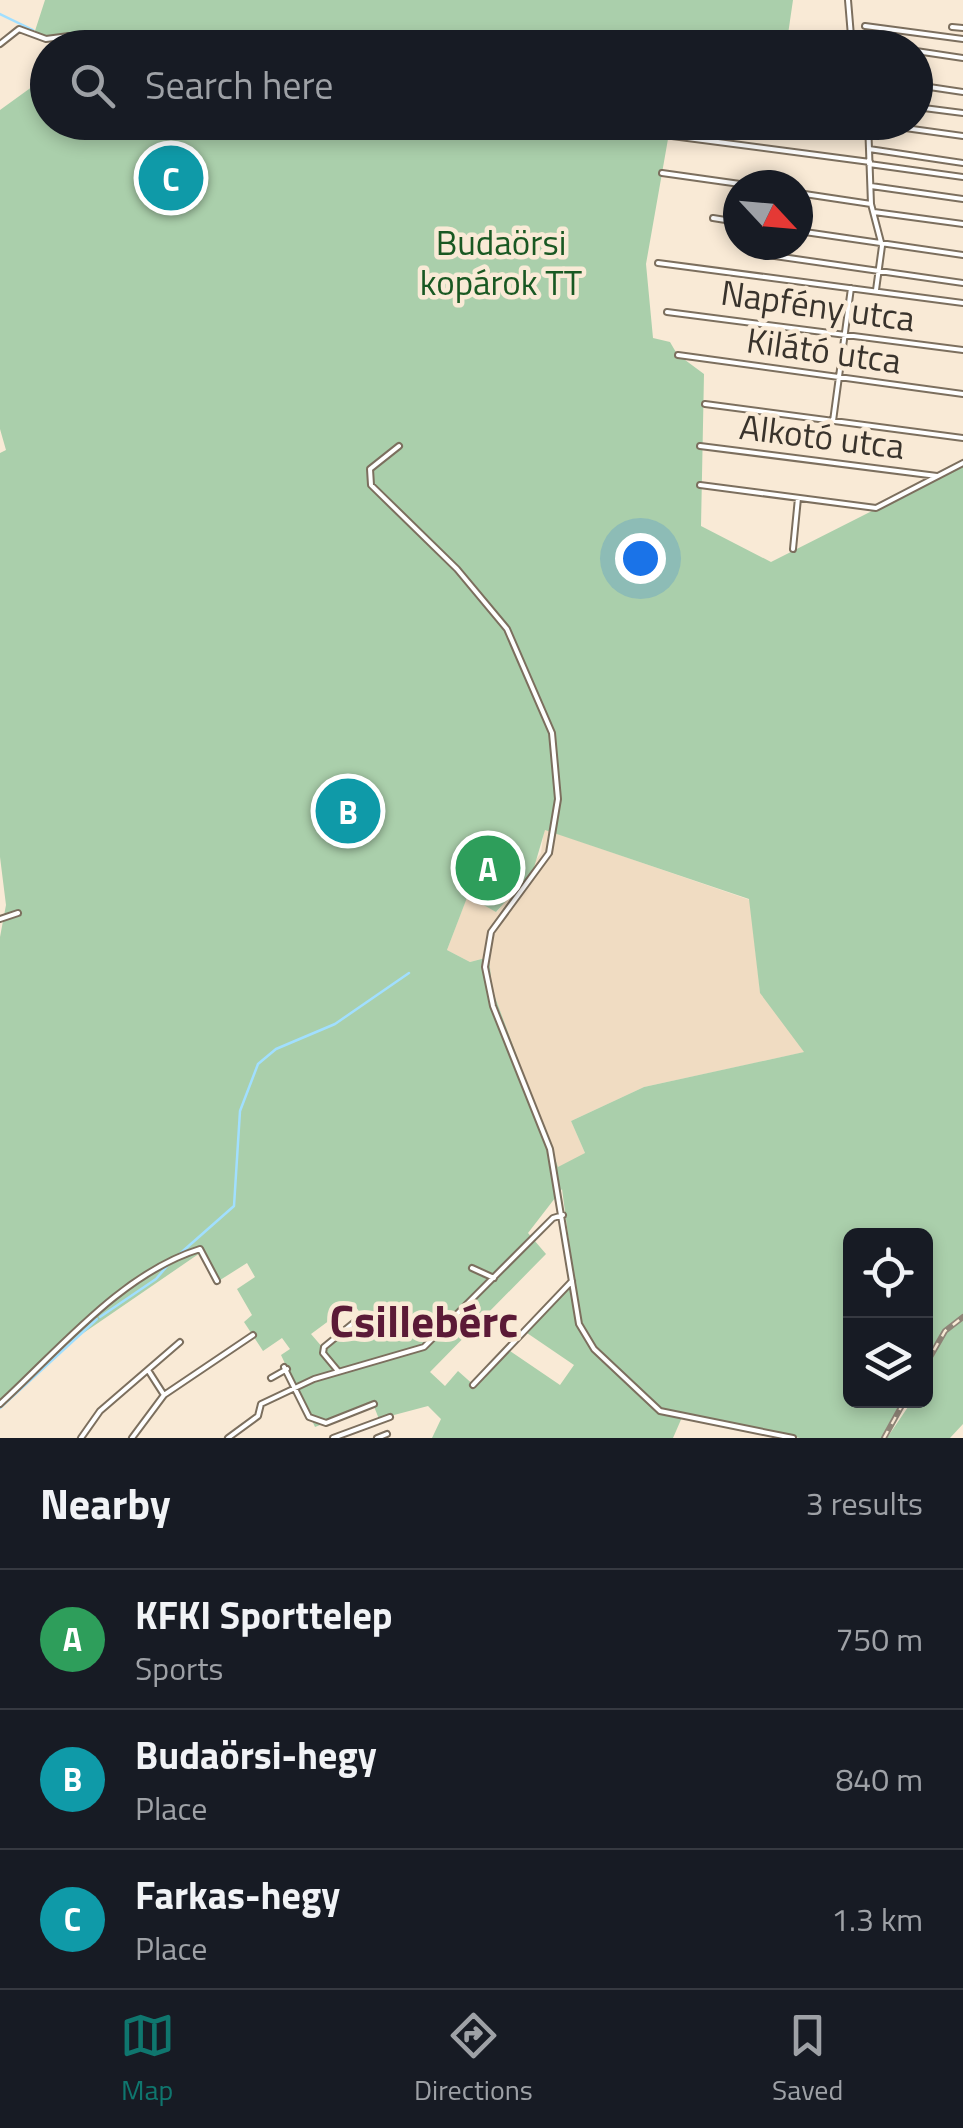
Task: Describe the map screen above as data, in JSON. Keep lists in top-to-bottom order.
{
  "streets": {
    "street": ["Napfény utca", "Kilátó utca", "Alkotó utca"]
  },
  "districts": ["Csillebérc"],
  "parks": ["Budaörsi kopárok TT"],
  "north": "bottom right",
  "page": {
    "search": "Search here",
    "pins": ["C", "B", "A"],
    "heading": ["Nearby", "3 results"],
    "list": [
      {
        "mark": "A",
        "name": "KFKI Sporttelep",
        "note": "Sports",
        "value": "750 m"
      },
      {
        "mark": "B",
        "name": "Budaörsi-hegy",
        "note": "Place",
        "value": "840 m"
      },
      {
        "mark": "C",
        "name": "Farkas-hegy",
        "note": "Place",
        "value": "1.3 km"
      }
    ],
    "nav": ["Map", "Directions", "Saved"]
  }
}
